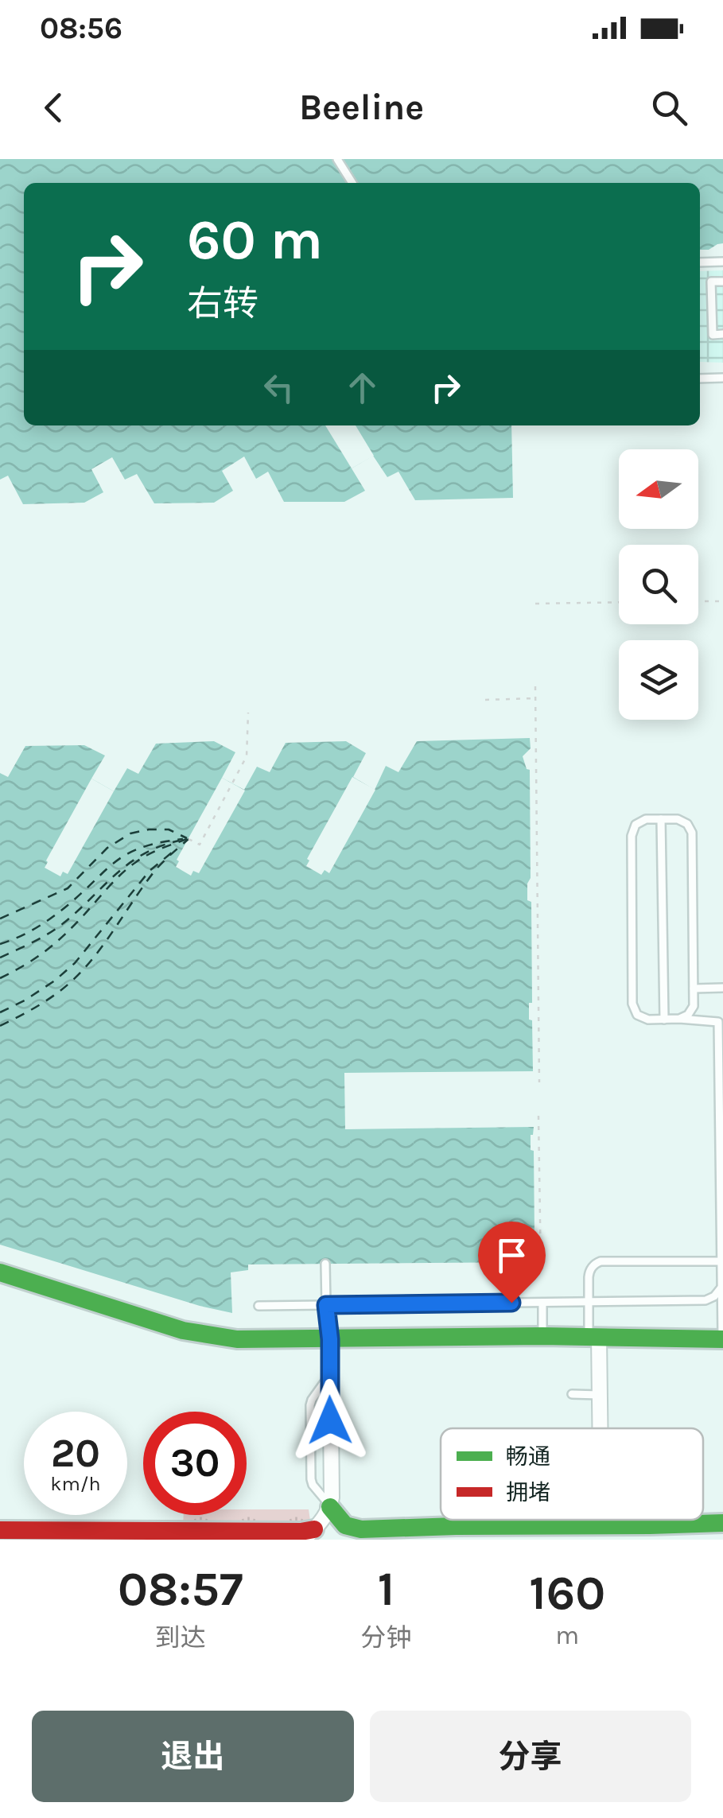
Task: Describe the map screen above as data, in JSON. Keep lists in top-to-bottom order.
{
  "legend": ["畅通", "拥堵"],
  "north": "left",
  "page": {
    "status": "08:56",
    "header": "Beeline",
    "turn": ["60 m", "右转"],
    "speed": "20 km/h",
    "limit": "30",
    "eta": [
      "08:57",
      "到达",
      "1",
      "分钟",
      "160",
      "m"
    ],
    "buttons": ["退出", "分享"]
  }
}
